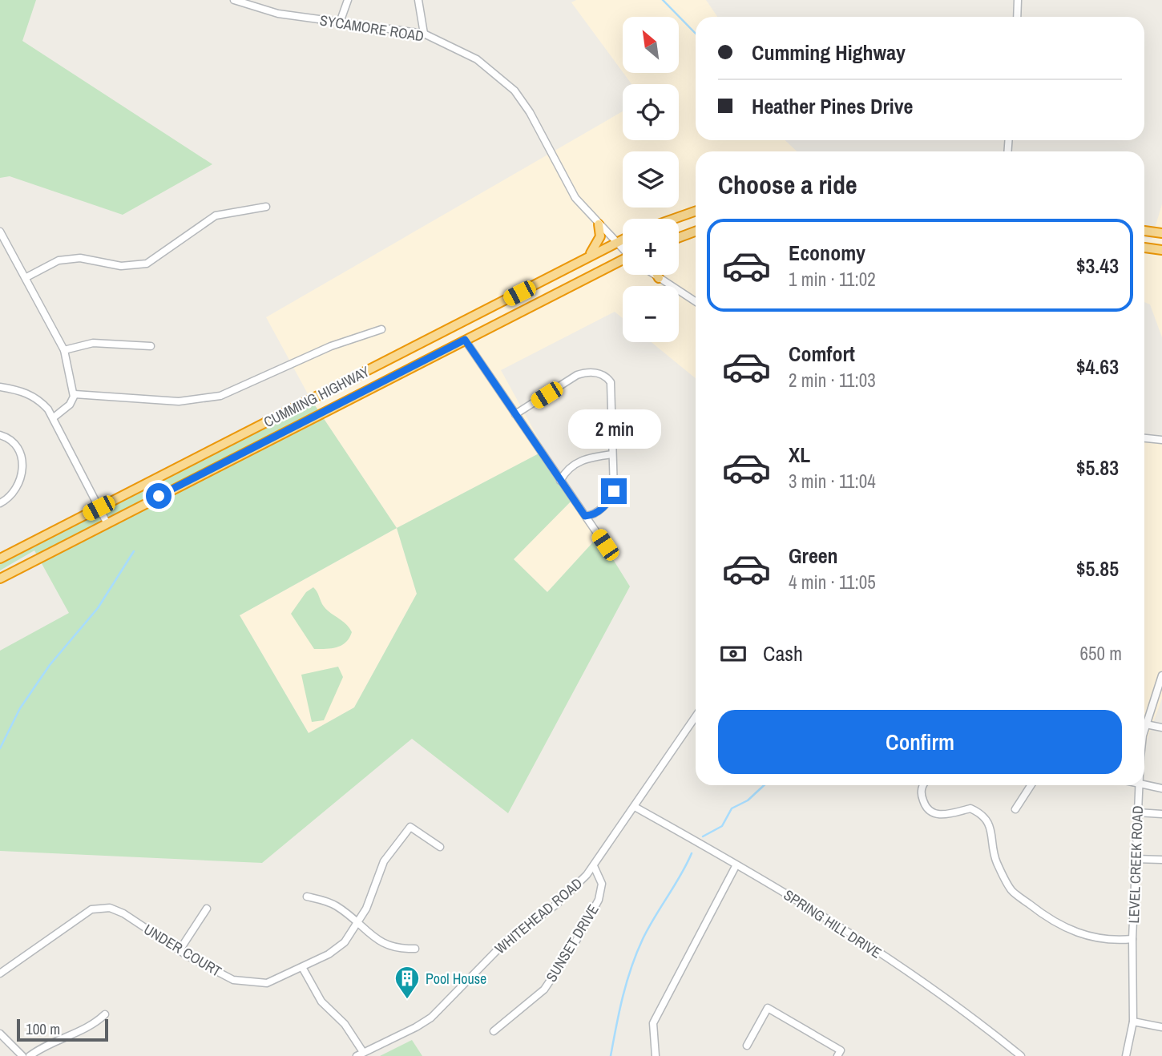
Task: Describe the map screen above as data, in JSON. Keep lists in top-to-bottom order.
{
  "streets": {
    "highway": ["CUMMING HIGHWAY"],
    "street": [
      "SYCAMORE ROAD",
      "LEVEL CREEK ROAD",
      "WHITEHEAD ROAD",
      "SPRING HILL DRIVE",
      "SUNSET DRIVE",
      "UNDER COURT"
    ]
  },
  "crossings": [
    ["SYCAMORE ROAD", "CUMMING HIGHWAY"],
    ["WHITEHEAD ROAD", "SPRING HILL DRIVE"],
    ["WHITEHEAD ROAD", "SUNSET DRIVE"]
  ],
  "places": {
    "building": ["Pool House"]
  },
  "scale_bar": "100 m",
  "north": "top left",
  "page": {
    "map_buttons": ["+", "−"],
    "banner": ["Cumming Highway", "Heather Pines Drive"],
    "heading": "Choose a ride",
    "list": [
      {
        "name": "Economy",
        "note": "1 min · 11:02",
        "value": "$3.43"
      },
      {
        "name": "Comfort",
        "note": "2 min · 11:03",
        "value": "$4.63"
      },
      {
        "name": "XL",
        "note": "3 min · 11:04",
        "value": "$5.83"
      },
      {
        "name": "Green",
        "note": "4 min · 11:05",
        "value": "$5.85"
      }
    ],
    "bubble": "2 min",
    "pay": ["Cash", "650 m"],
    "buttons": "Confirm",
    "scale": "100 m"
  }
}
